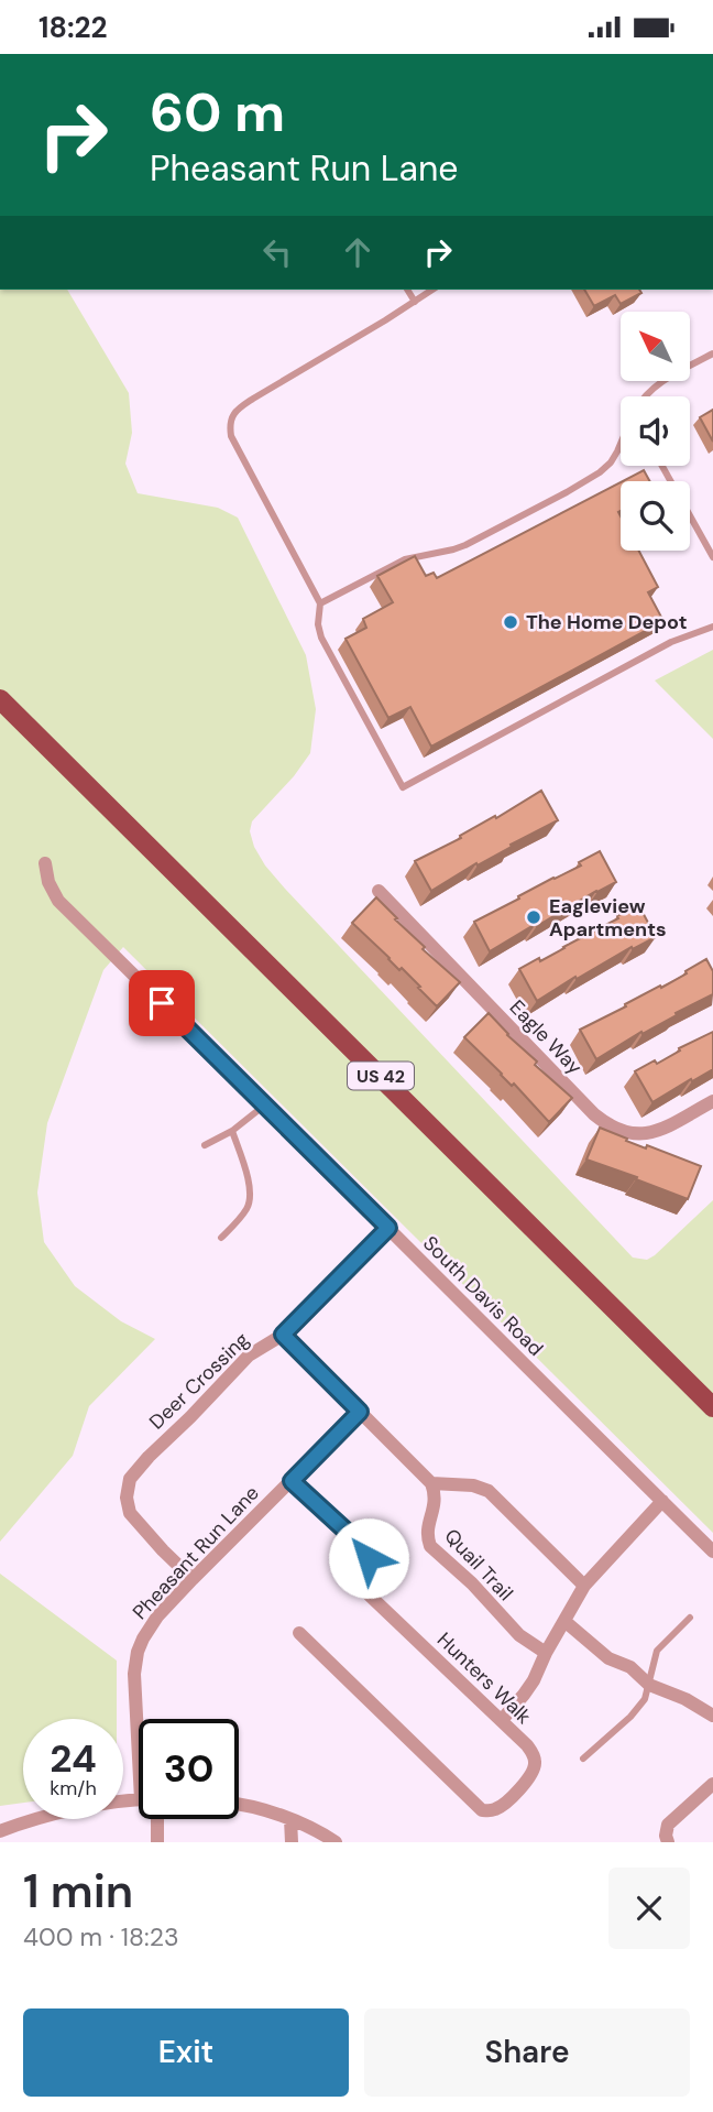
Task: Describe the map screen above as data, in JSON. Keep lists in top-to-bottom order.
{
  "streets": {
    "main road": ["US 42"],
    "street": [
      "Eagle Way",
      "South Davis Road",
      "Deer Crossing",
      "Pheasant Run Lane",
      "Quail Trail",
      "Hunters Walk"
    ]
  },
  "crossings": [
    ["South Davis Road", "Deer Crossing"],
    ["Deer Crossing", "Pheasant Run Lane"],
    ["Pheasant Run Lane", "Hunters Walk"]
  ],
  "places": ["The Home Depot", "Eagleview Apartments"],
  "north": "top left",
  "page": {
    "status": "18:22",
    "turn": ["60 m", "Pheasant Run Lane"],
    "speed": "24 km/h",
    "limit": "30",
    "heading": ["1 min", "400 m · 18:23"],
    "buttons": ["Exit", "Share"]
  }
}
